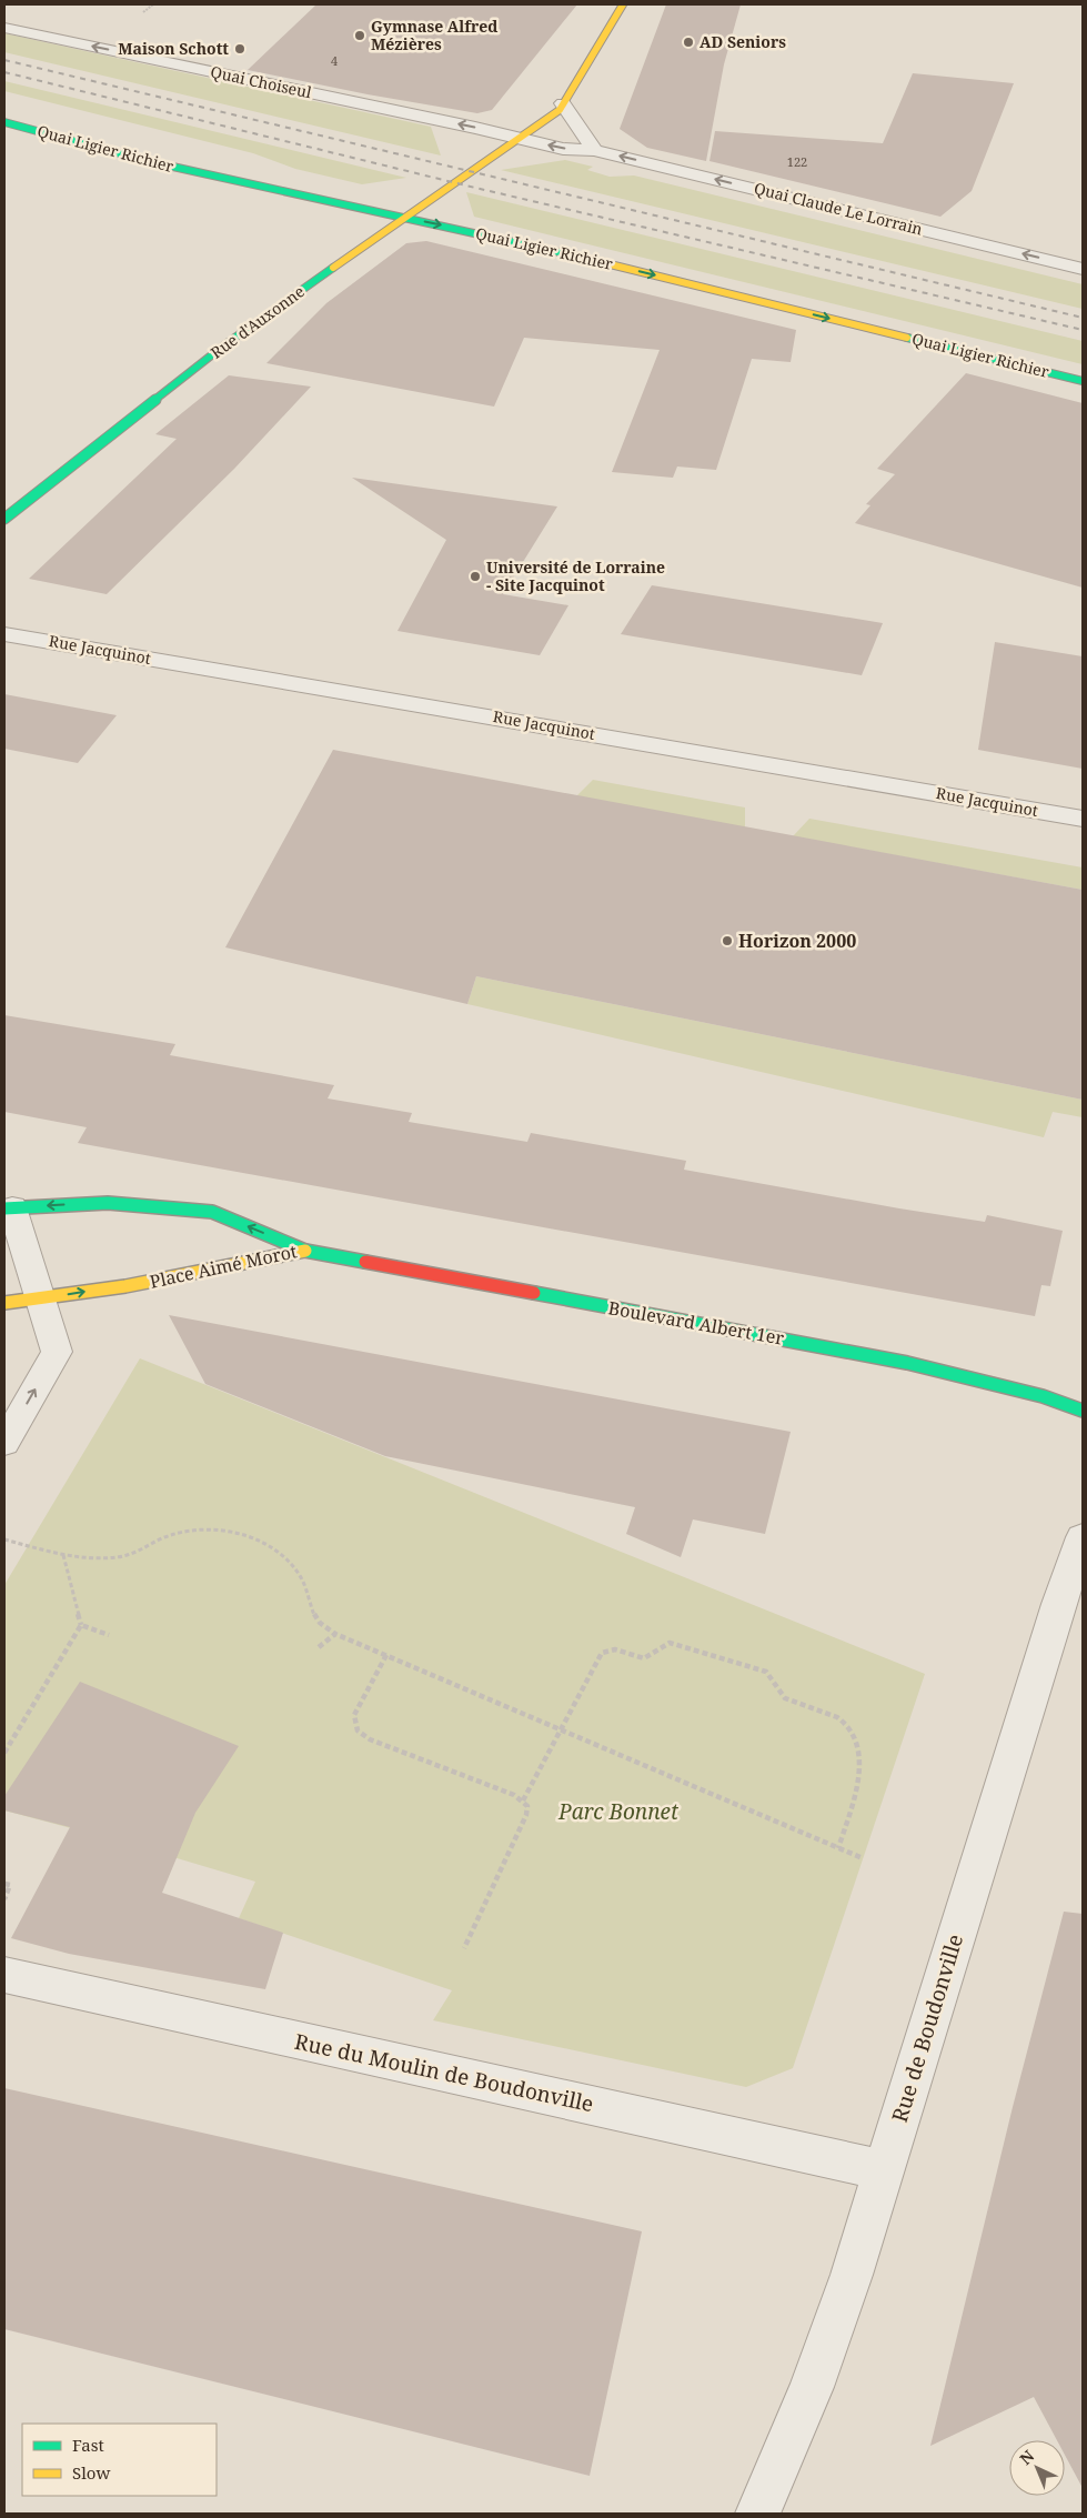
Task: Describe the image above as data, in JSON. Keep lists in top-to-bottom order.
{
  "streets": {
    "main road": [
      "Quai Ligier Richier",
      "Rue d'Auxonne",
      "Place Aimé Morot",
      "Boulevard Albert 1er"
    ],
    "street": [
      "Quai Choiseul",
      "Quai Claude Le Lorrain",
      "Rue Jacquinot",
      "Rue de Boudonville",
      "Rue du Moulin de Boudonville"
    ]
  },
  "crossings": [
    ["Quai Choiseul", "Quai Claude Le Lorrain"],
    ["Quai Choiseul", "Rue d'Auxonne"],
    ["Quai Ligier Richier", "Rue d'Auxonne"],
    ["Quai Claude Le Lorrain", "Rue d'Auxonne"],
    ["Place Aimé Morot", "Boulevard Albert 1er"],
    ["Rue de Boudonville", "Rue du Moulin de Boudonville"]
  ],
  "one_way": ["Quai Choiseul", "Quai Ligier Richier", "Quai Claude Le Lorrain"],
  "parks": ["Parc Bonnet"],
  "places": [
    "Gymnase Alfred Mézières",
    "AD Seniors",
    "Maison Schott",
    "Université de Lorraine - Site Jacquinot",
    "Horizon 2000"
  ],
  "house_numbers": ["4", "122"],
  "legend": ["Fast", "Slow"],
  "north": "top left"
}
